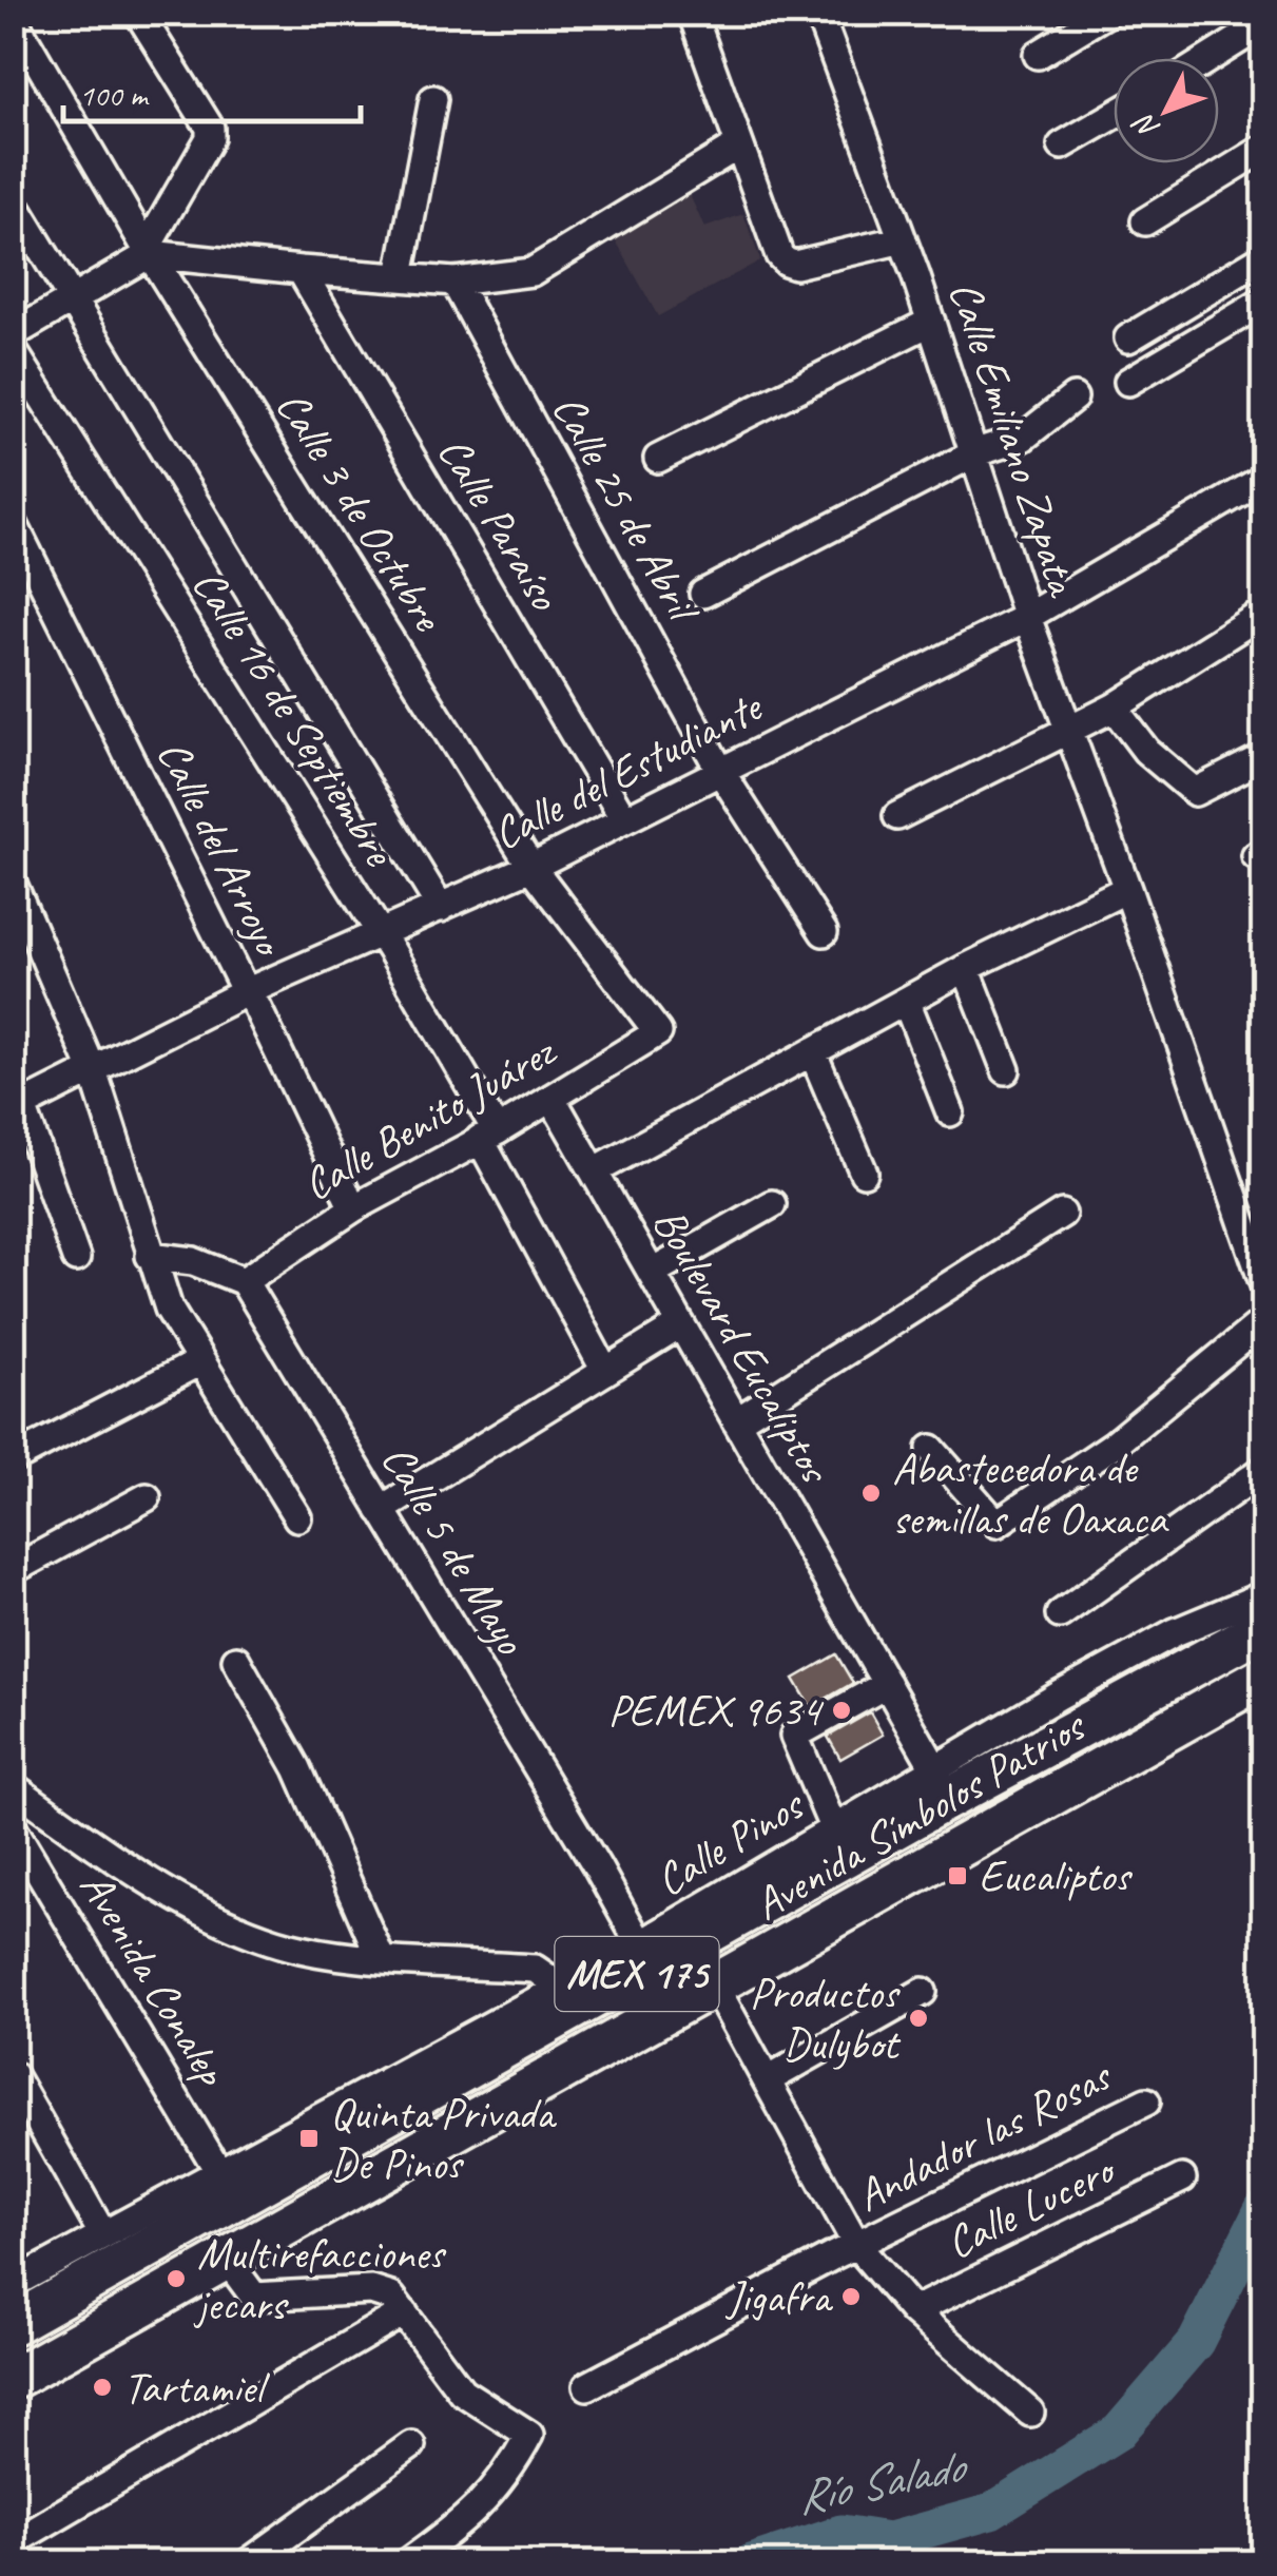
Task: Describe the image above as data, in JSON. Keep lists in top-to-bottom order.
{
  "streets": {
    "highway": ["Avenida Símbolos Patrios", "MEX 175"],
    "street": [
      "Calle Emiliano Zapata",
      "Calle 25 de Abril",
      "Calle 3 de Octubre",
      "Calle Paraíso",
      "Calle 16 de Septiembre",
      "Calle del Estudiante",
      "Calle del Arroyo",
      "Calle Benito Juárez",
      "Boulevard Eucaliptos",
      "Calle 5 de Mayo",
      "Calle Pinos",
      "Avenida Conalep",
      "Andador las Rosas",
      "Calle Lucero"
    ]
  },
  "crossings": [
    ["Calle Emiliano Zapata", "Calle del Estudiante"],
    ["Calle 25 de Abril", "Calle del Estudiante"],
    ["Calle 3 de Octubre", "Calle del Estudiante"],
    ["Calle 3 de Octubre", "Calle Benito Juárez"],
    ["Calle Paraíso", "Calle del Estudiante"],
    ["Calle 16 de Septiembre", "Calle del Estudiante"],
    ["Calle 16 de Septiembre", "Calle Benito Juárez"],
    ["Calle del Estudiante", "Calle del Arroyo"],
    ["Calle del Arroyo", "Calle Benito Juárez"],
    ["Calle Benito Juárez", "Boulevard Eucaliptos"],
    ["Calle Benito Juárez", "Calle 5 de Mayo"],
    ["Boulevard Eucaliptos", "Avenida Símbolos Patrios"],
    ["Calle 5 de Mayo", "Calle Pinos"],
    ["Avenida Símbolos Patrios", "Calle Pinos"],
    ["Calle Pinos", "Avenida Conalep"]
  ],
  "water": ["Río Salado"],
  "places": {
    "other": [
      "Abastecedora de semillas de Oaxaca",
      "PEMEX 9634",
      "Productos Dulybot",
      "Multirefacciones jecars",
      "Jigafra",
      "Tartamiel"
    ],
    "transit": ["Eucaliptos", "Quinta Privada De Pinos"]
  },
  "scale_bar": "100 m",
  "north": "bottom left"
}
